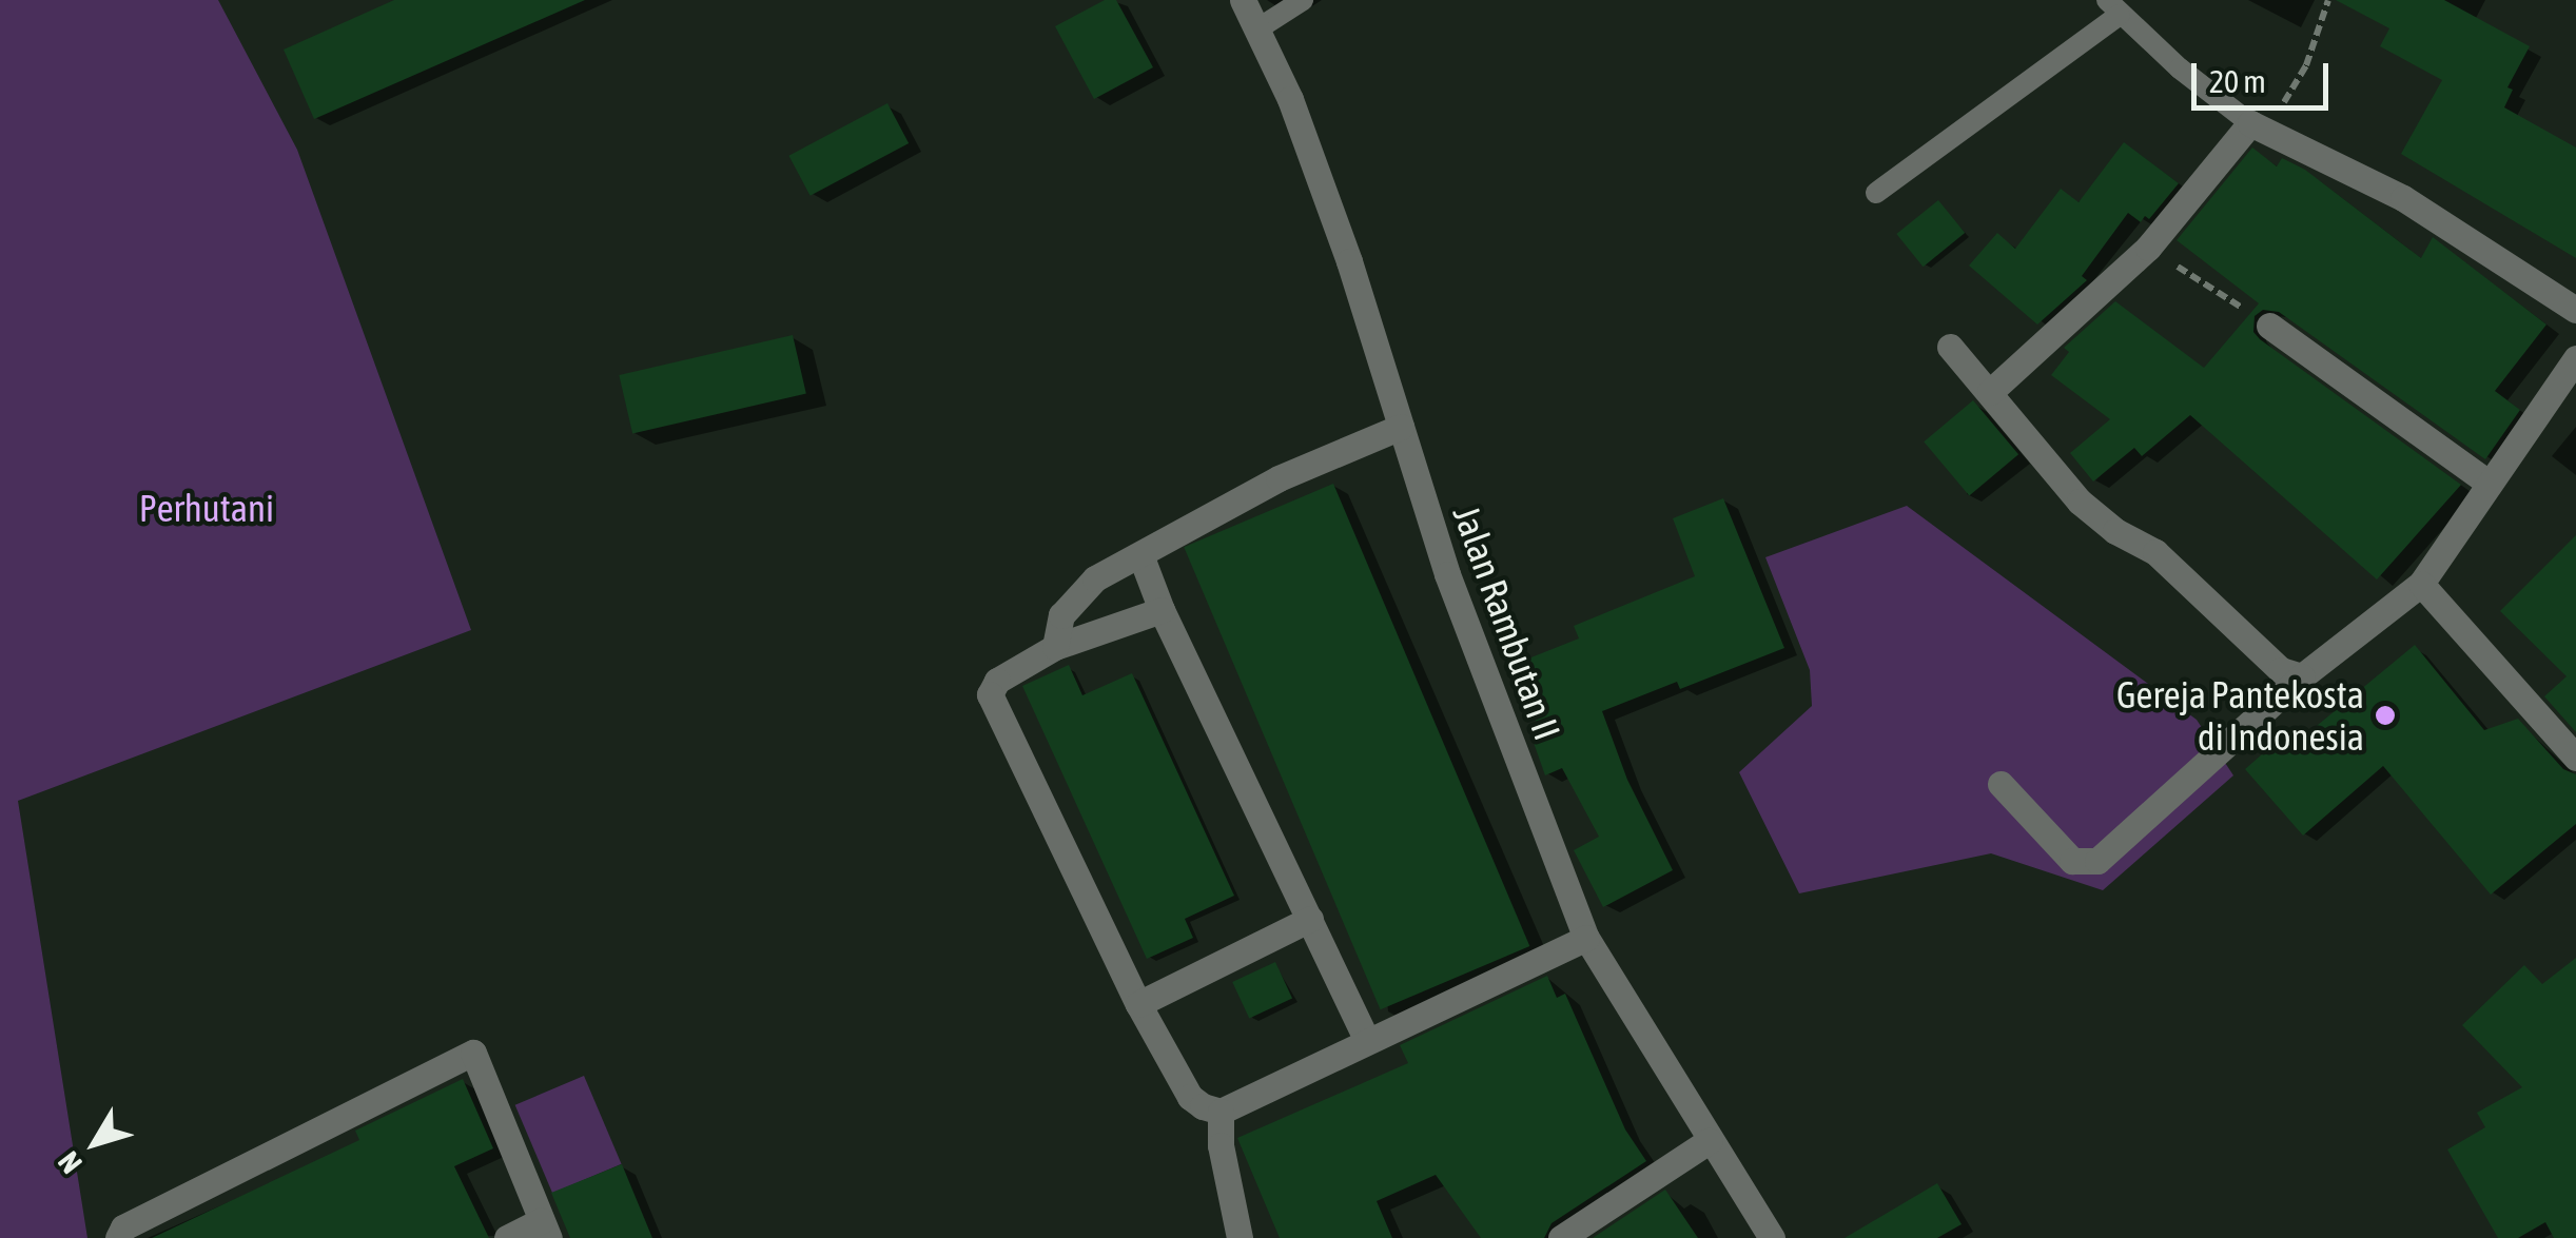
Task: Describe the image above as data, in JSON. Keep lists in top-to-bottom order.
{
  "streets": {
    "street": ["Jalan Rambutan II"]
  },
  "parks": ["Perhutani"],
  "places": ["Gereja Pantekosta di Indonesia"],
  "scale_bar": "20 m",
  "north": "bottom left"
}
